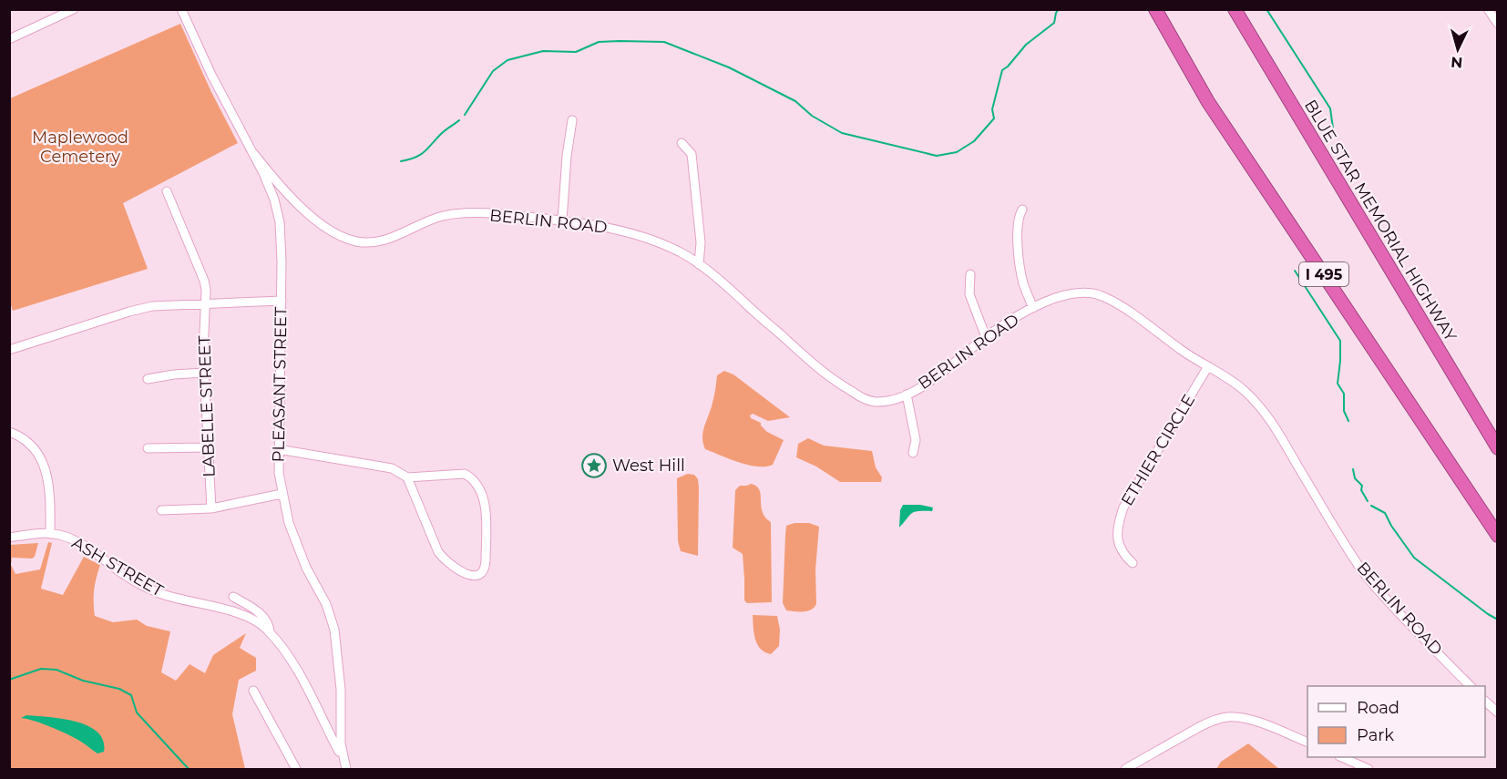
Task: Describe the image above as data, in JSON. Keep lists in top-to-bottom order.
{
  "streets": {
    "highway": ["BLUE STAR MEMORIAL HIGHWAY", "I 495"],
    "street": [
      "BERLIN ROAD",
      "PLEASANT STREET",
      "LABELLE STREET",
      "ETHIER CIRCLE",
      "ASH STREET"
    ]
  },
  "crossings": [
    ["BERLIN ROAD", "PLEASANT STREET"],
    ["BERLIN ROAD", "ETHIER CIRCLE"],
    ["PLEASANT STREET", "ASH STREET"]
  ],
  "parks": ["Maplewood Cemetery"],
  "places": {
    "place": ["West Hill"]
  },
  "legend": ["Road", "Park"],
  "north": "bottom"
}
